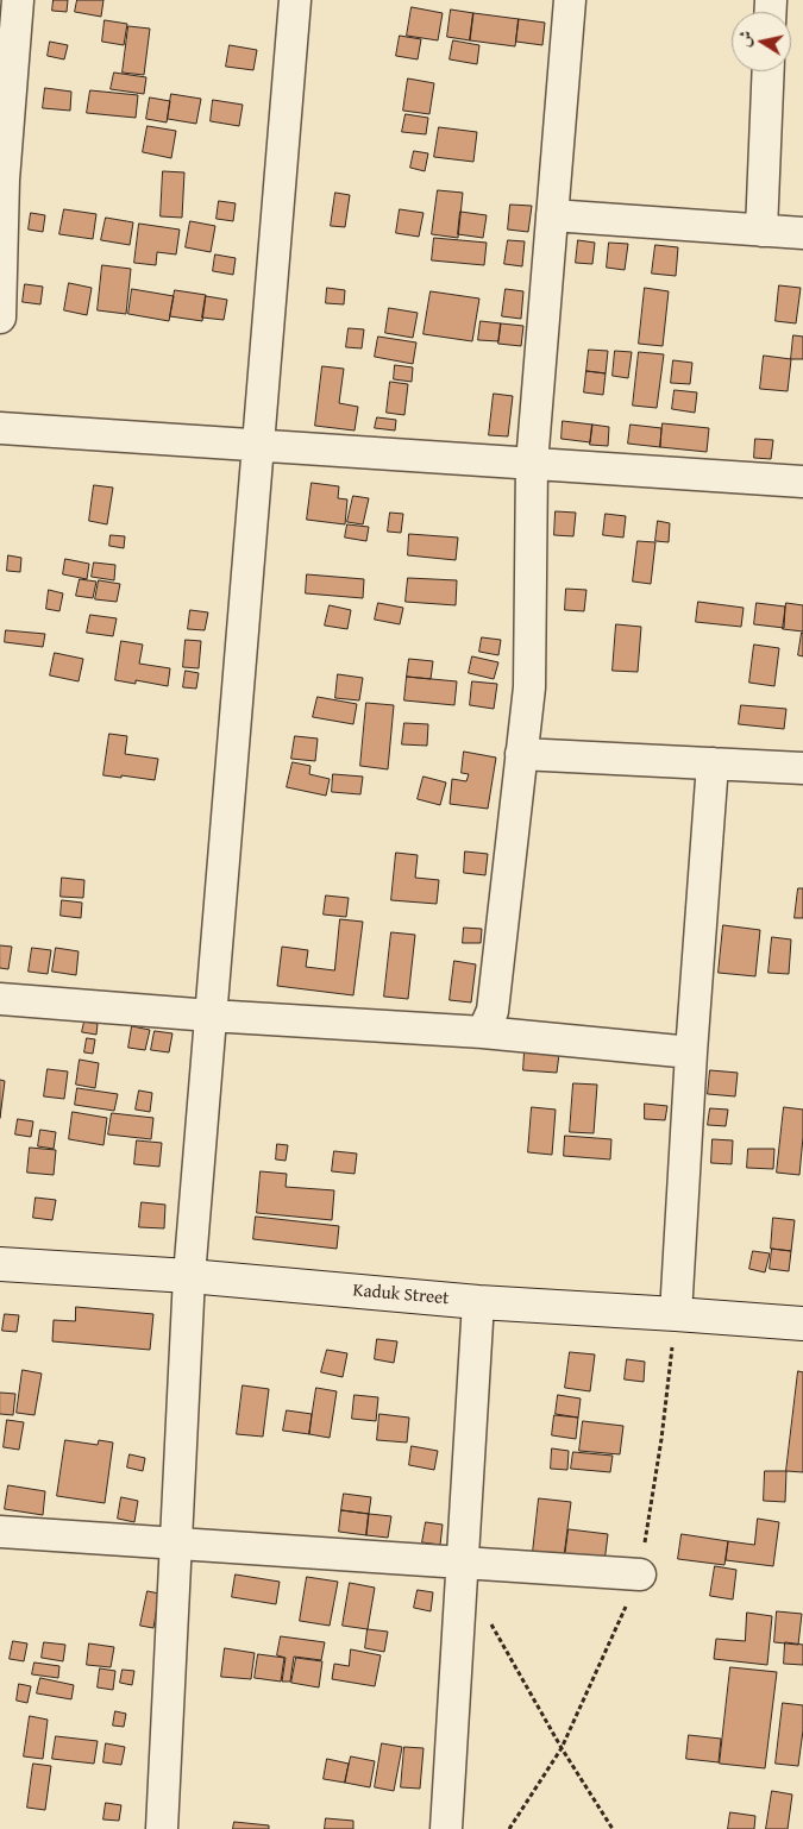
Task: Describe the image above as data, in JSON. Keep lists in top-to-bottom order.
{
  "streets": {
    "street": ["Kaduk Street"]
  },
  "north": "left"
}
